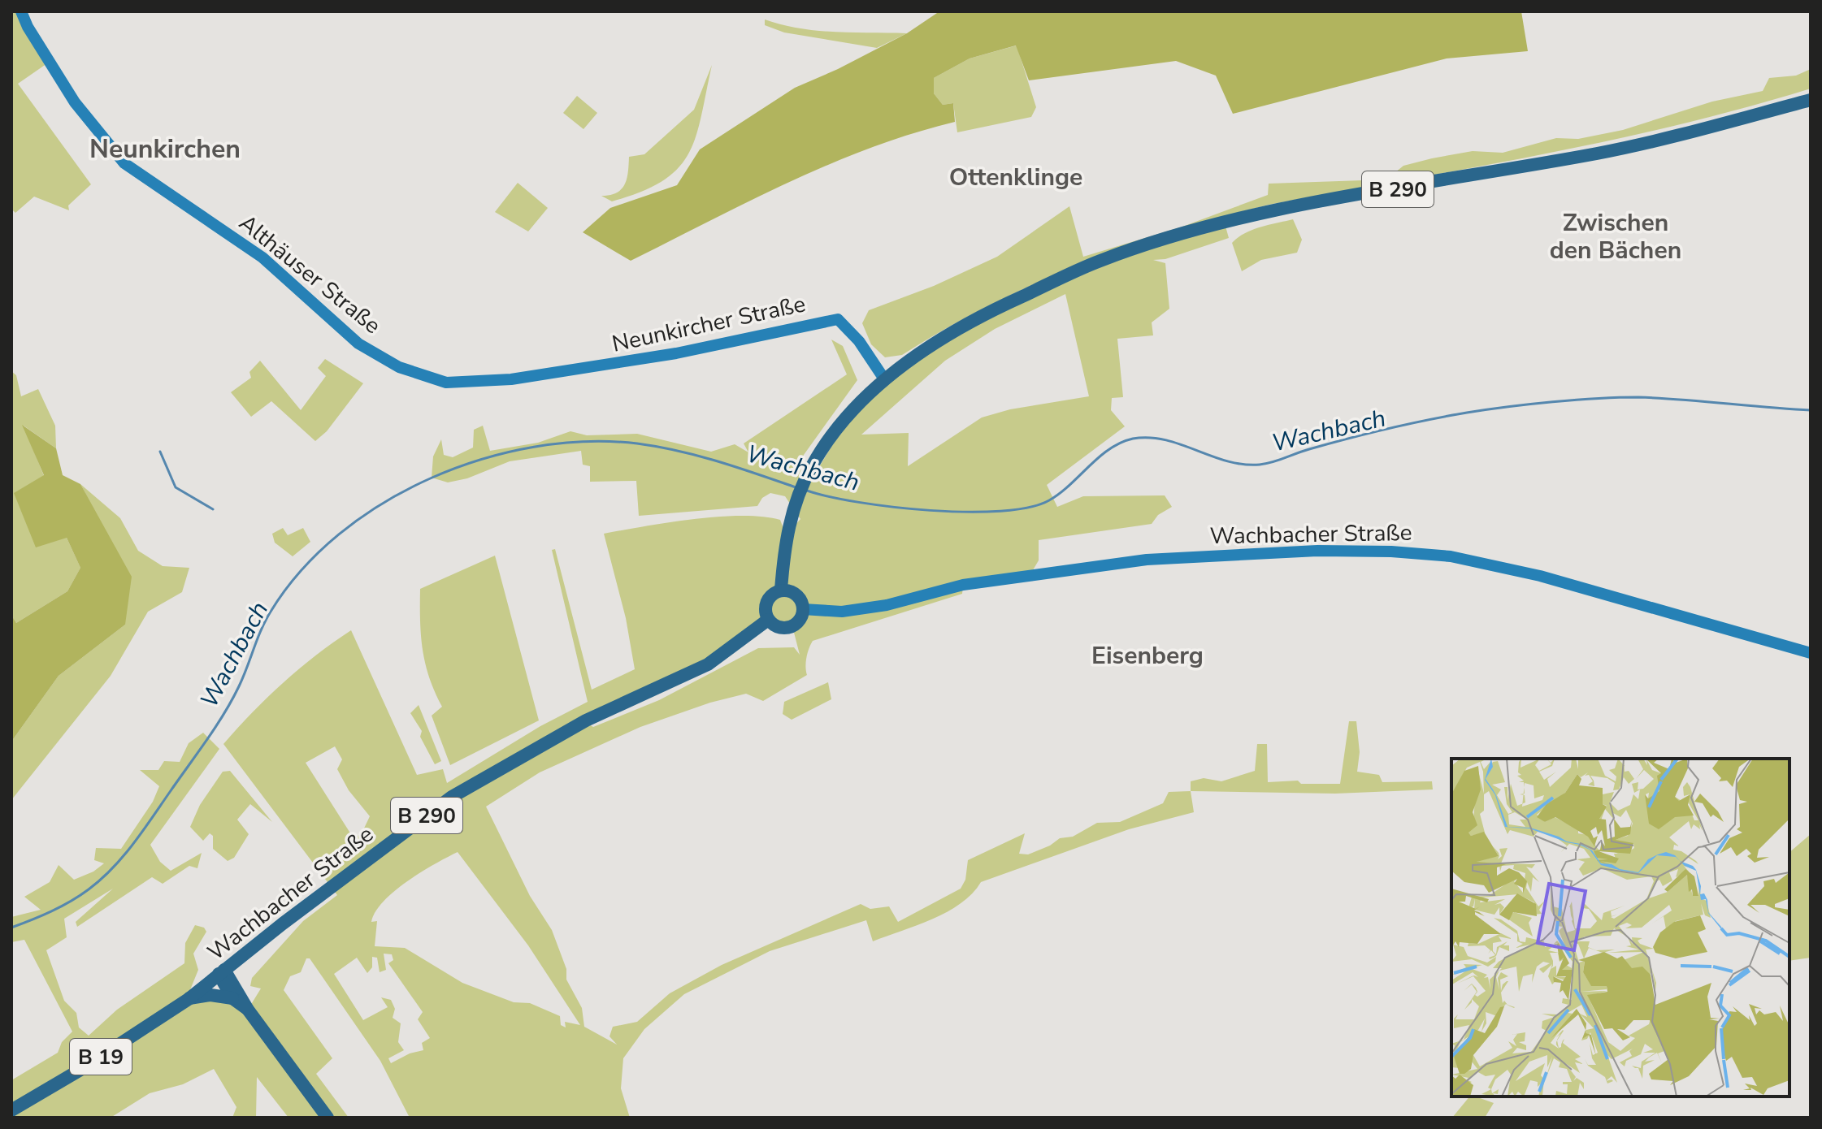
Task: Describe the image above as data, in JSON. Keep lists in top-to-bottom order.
{
  "streets": {
    "main road": ["B 290", "Wachbacher Straße", "B 19"],
    "street": ["Althäuser Straße", "Neunkircher Straße"]
  },
  "crossings": [
    ["B 290", "Neunkircher Straße"],
    ["B 290", "Wachbacher Straße"],
    ["Althäuser Straße", "Neunkircher Straße"],
    ["Wachbacher Straße", "B 19"]
  ],
  "districts": [
    "Neunkirchen",
    "Ottenklinge",
    "Zwischen den Bächen",
    "Eisenberg"
  ],
  "water": ["Wachbach"]
}
